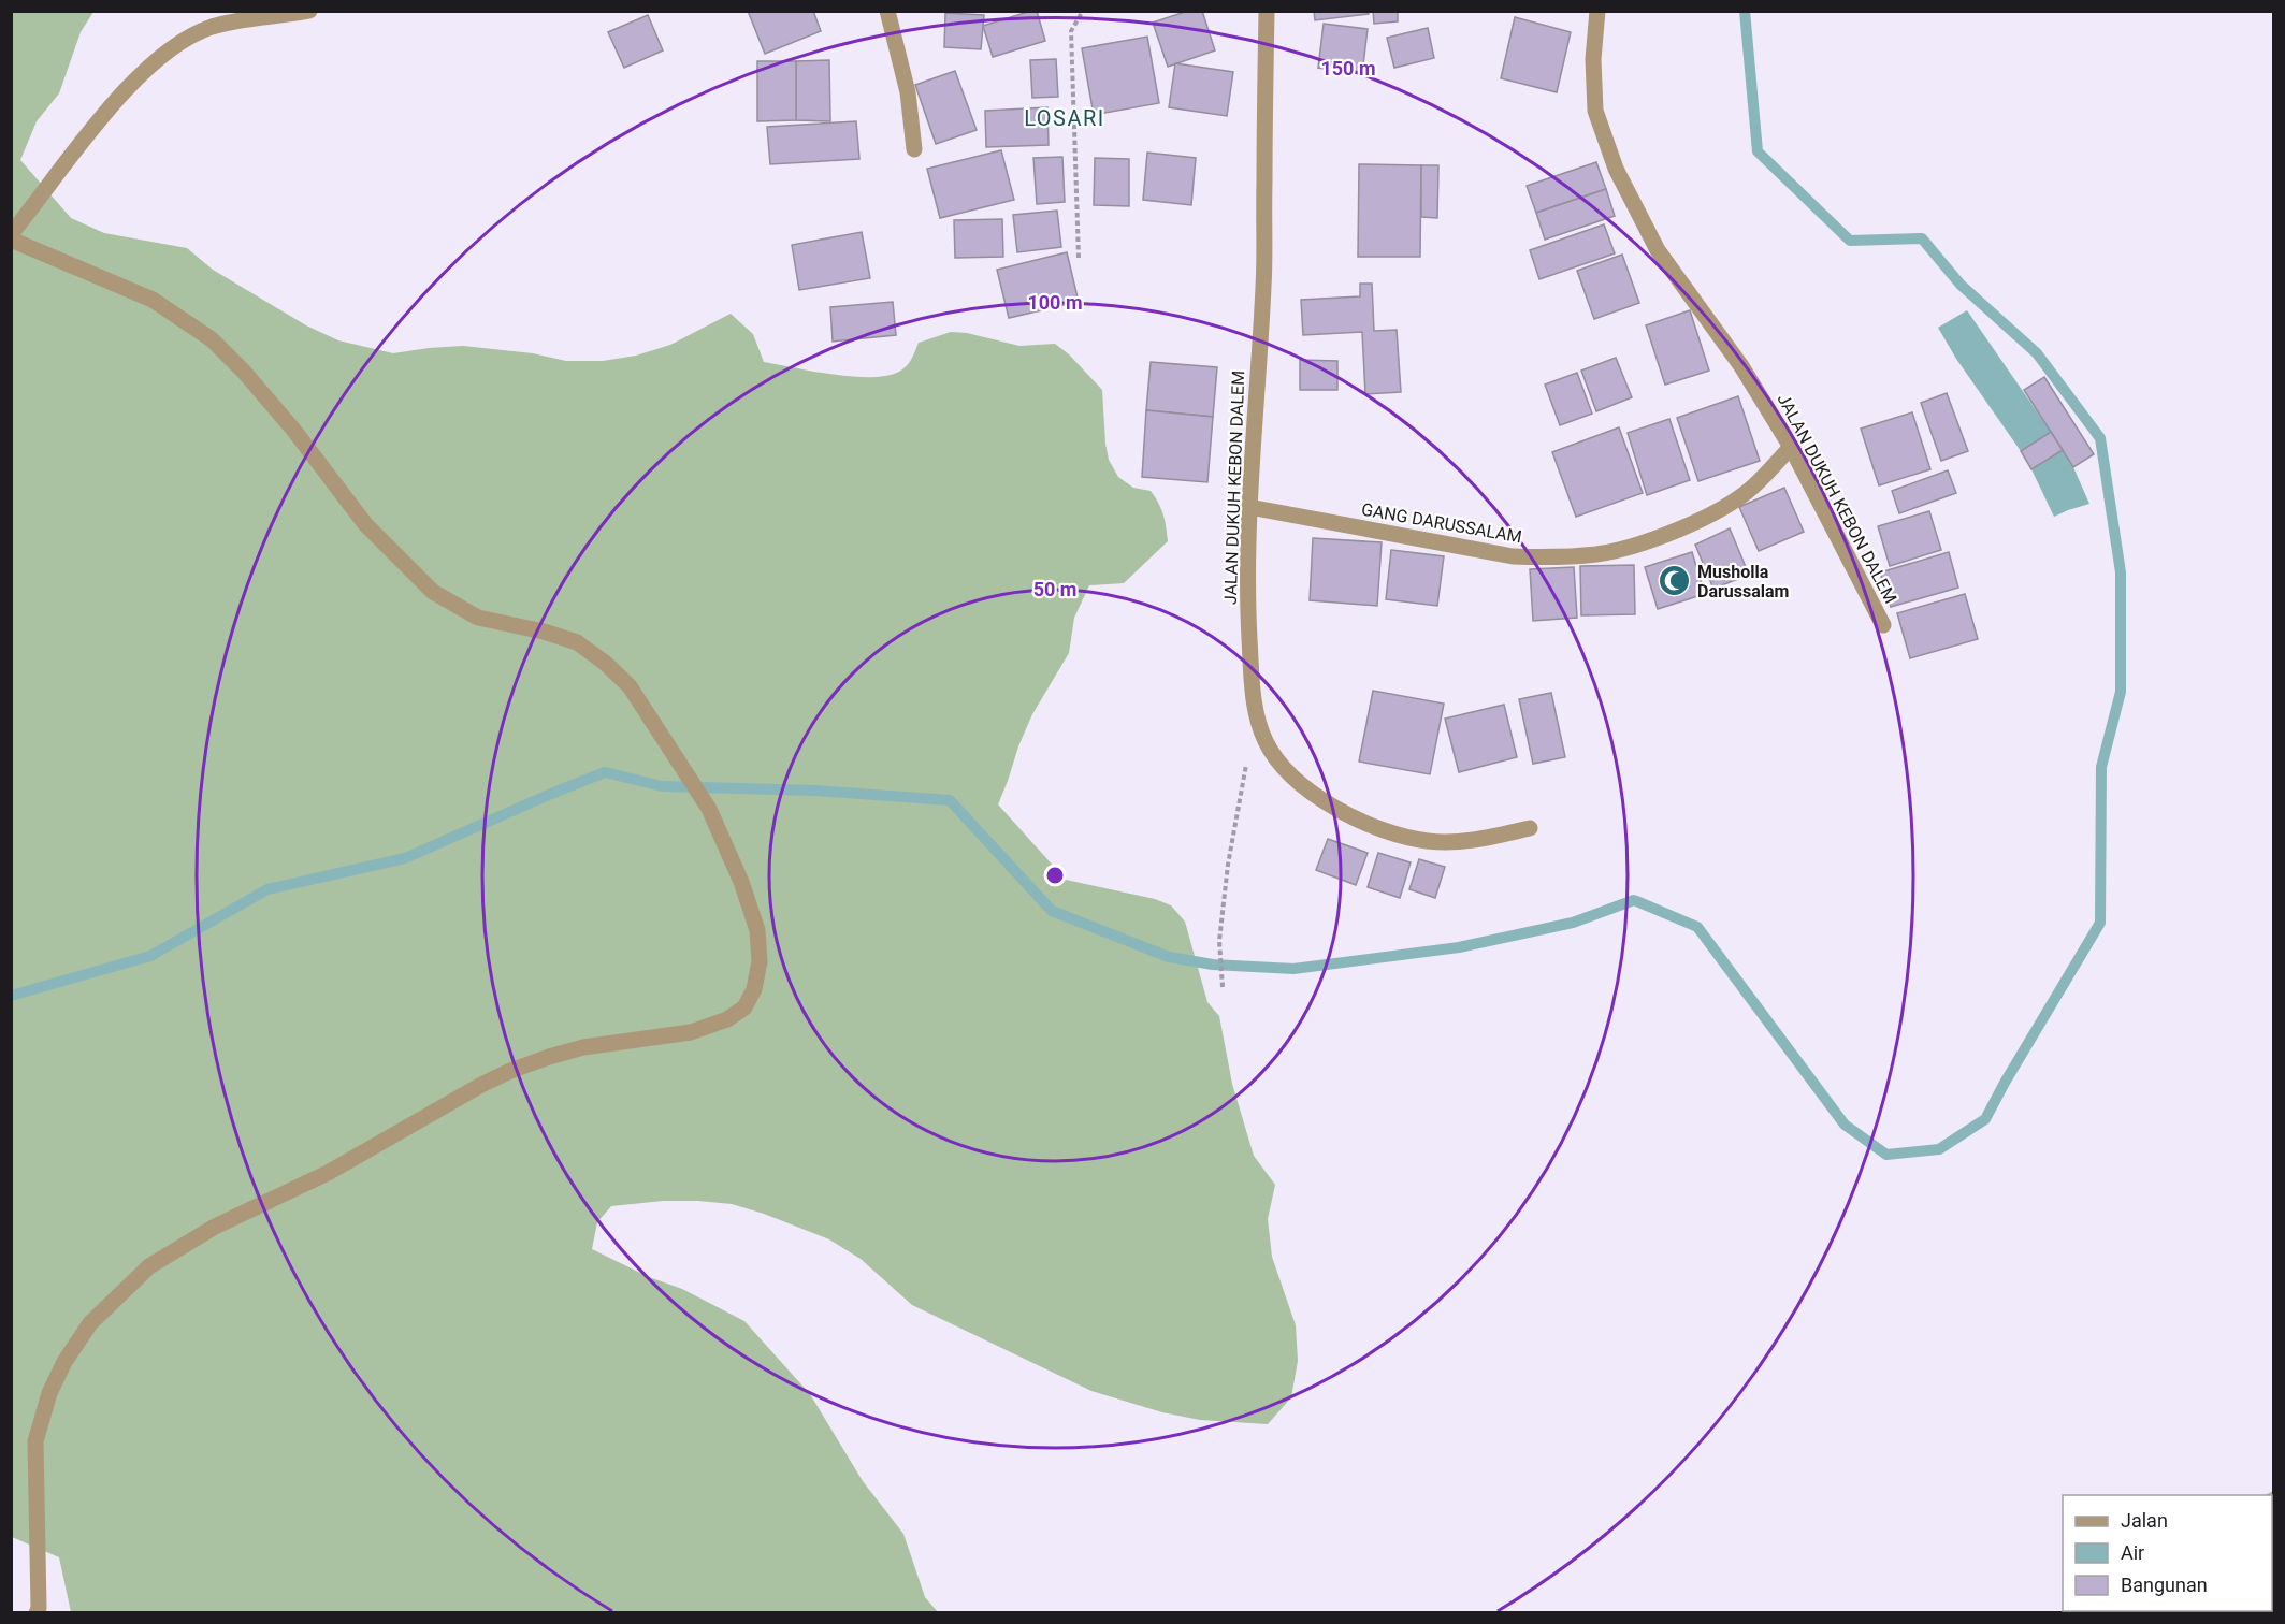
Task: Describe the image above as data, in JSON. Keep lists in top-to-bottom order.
{
  "streets": {
    "street": ["JALAN DUKUH KEBON DALEM", "GANG DARUSSALAM"]
  },
  "crossings": [
    ["JALAN DUKUH KEBON DALEM", "GANG DARUSSALAM"]
  ],
  "districts": ["LOSARI"],
  "places": {
    "mosque": ["Musholla Darussalam"]
  },
  "legend": ["Jalan", "Air", "Bangunan"],
  "rings": ["150 m", "100 m", "50 m"]
}
